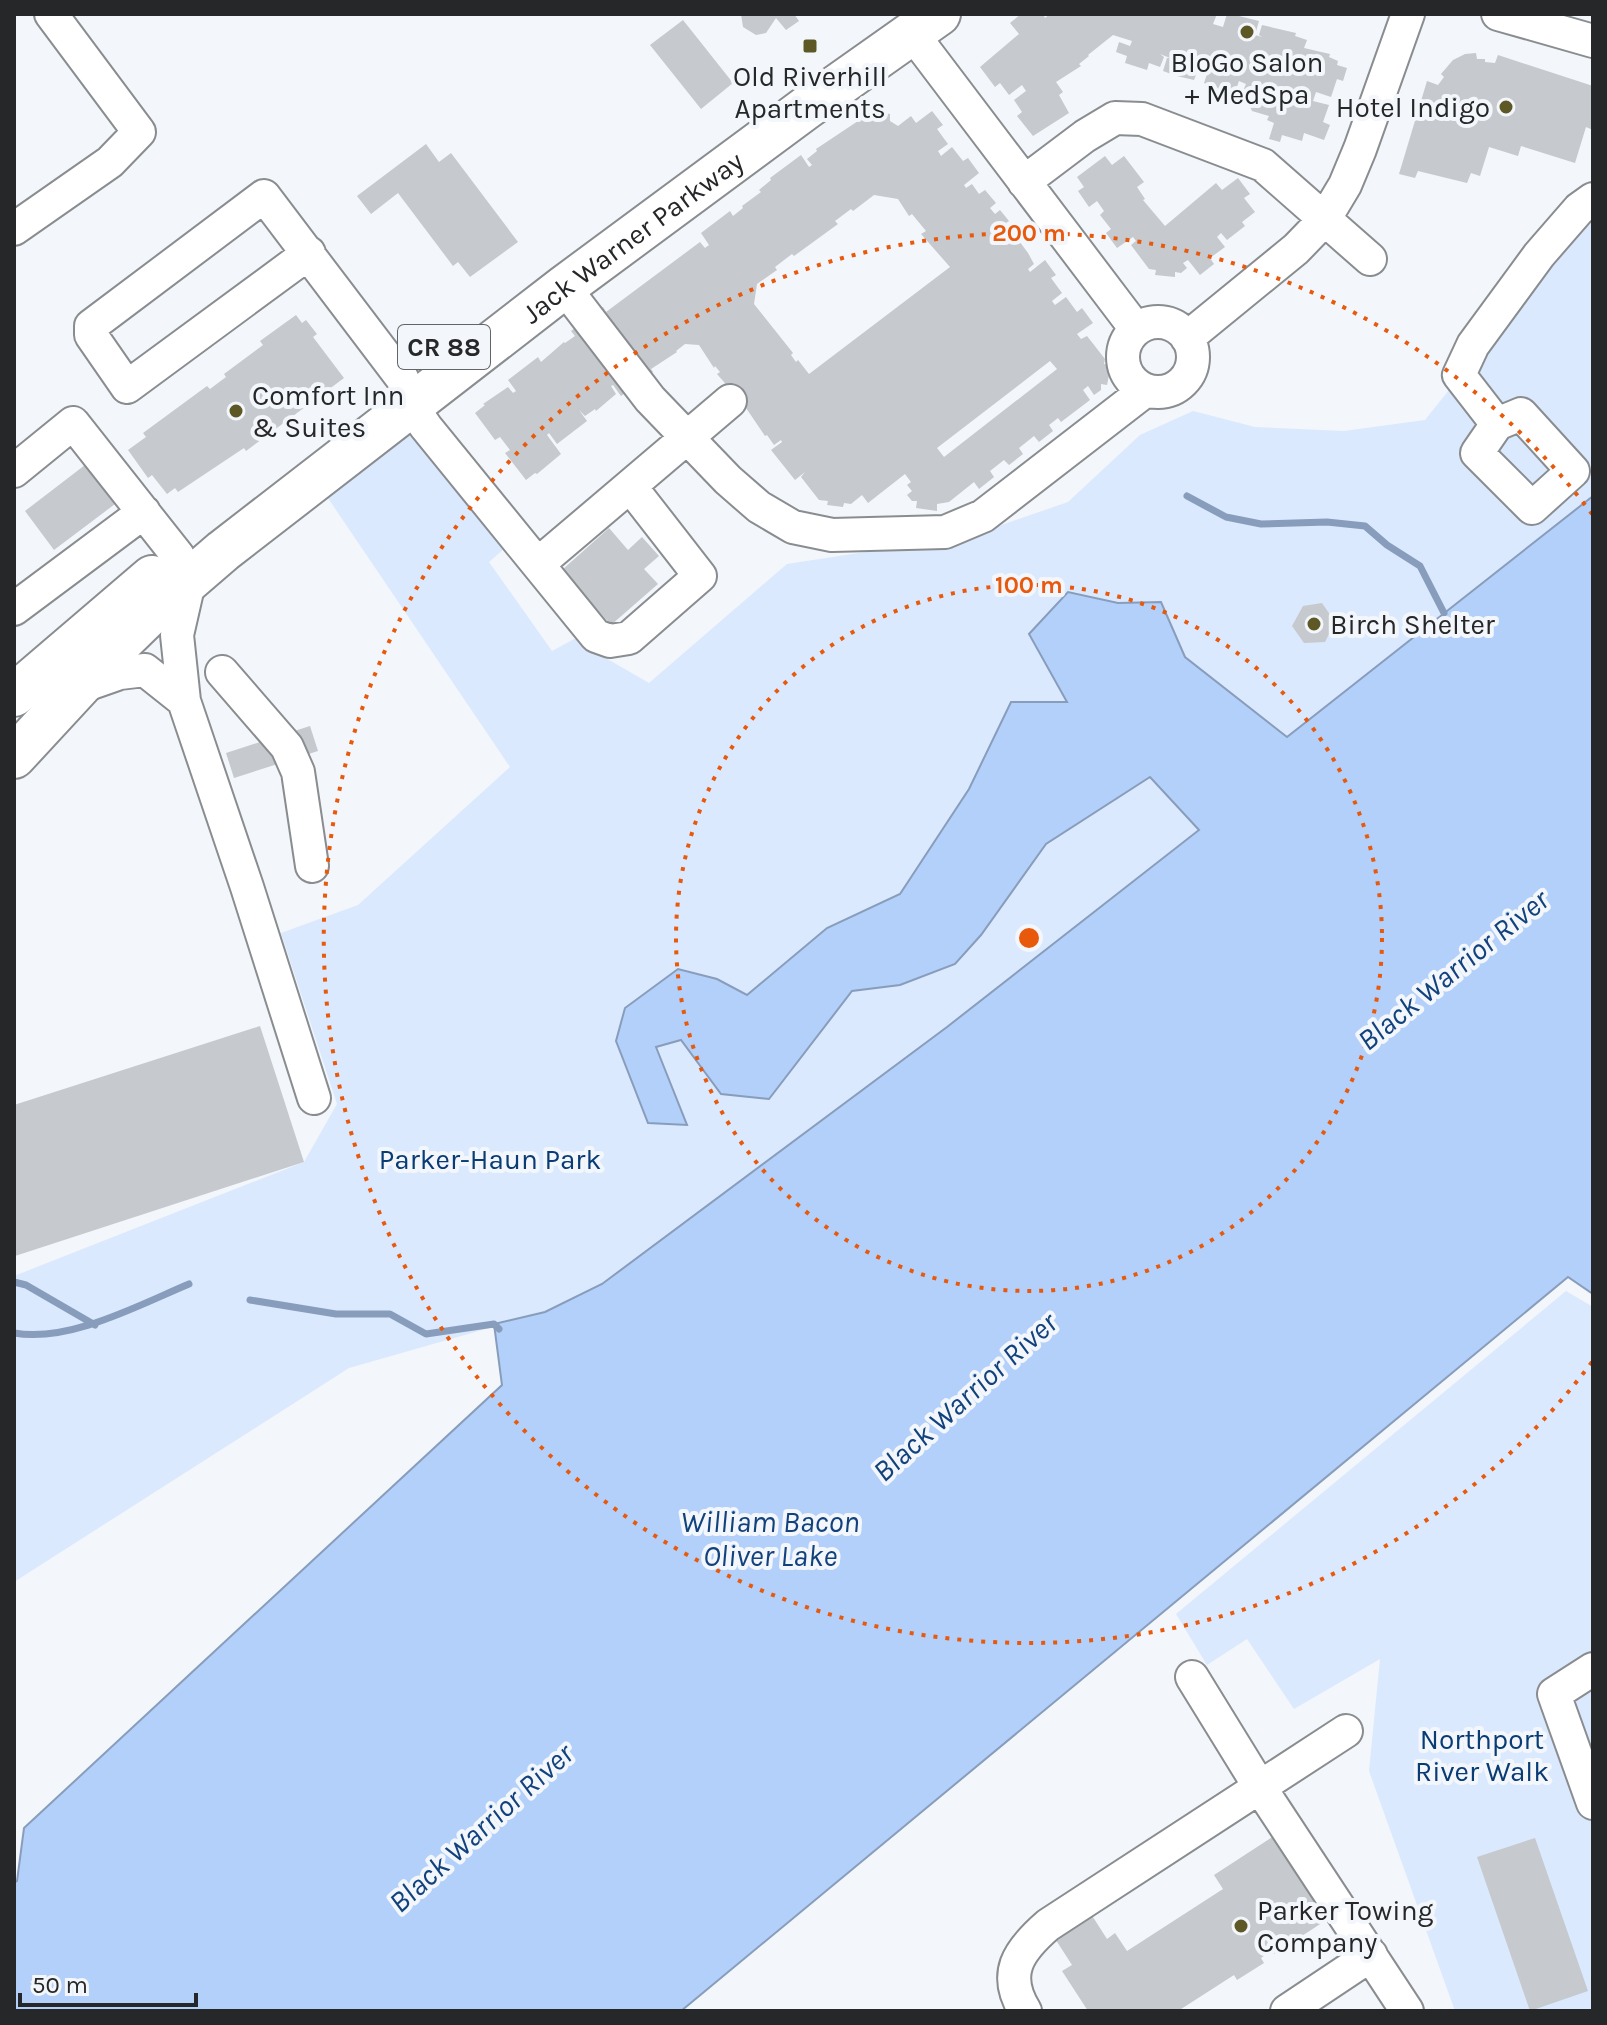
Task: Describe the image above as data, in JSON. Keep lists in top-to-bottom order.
{
  "streets": {
    "main road": ["Jack Warner Parkway", "CR 88"]
  },
  "water": ["Black Warrior River", "William Bacon Oliver Lake"],
  "parks": ["Parker-Haun Park", "Northport River Walk"],
  "places": {
    "other": [
      "BloGo Salon + MedSpa",
      "Hotel Indigo",
      "Comfort Inn & Suites",
      "Birch Shelter",
      "Parker Towing Company"
    ],
    "transit": ["Old Riverhill Apartments"]
  },
  "scale_bar": "50 m",
  "rings": ["200 m", "100 m"]
}
